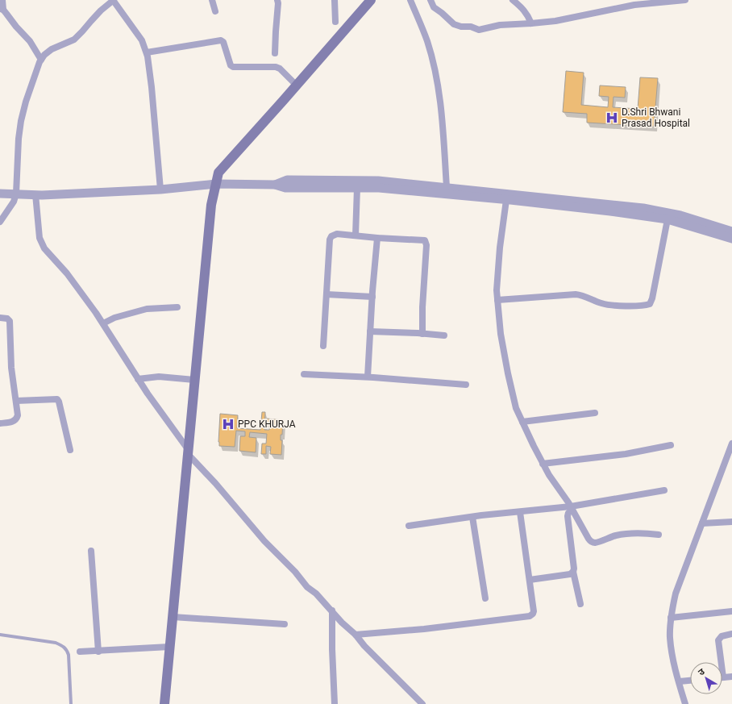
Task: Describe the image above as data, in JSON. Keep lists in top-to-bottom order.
{
  "places": {
    "hospital": ["D.Shri Bhwani Prasad Hospital", "PPC KHURJA"]
  },
  "north": "top left"
}
